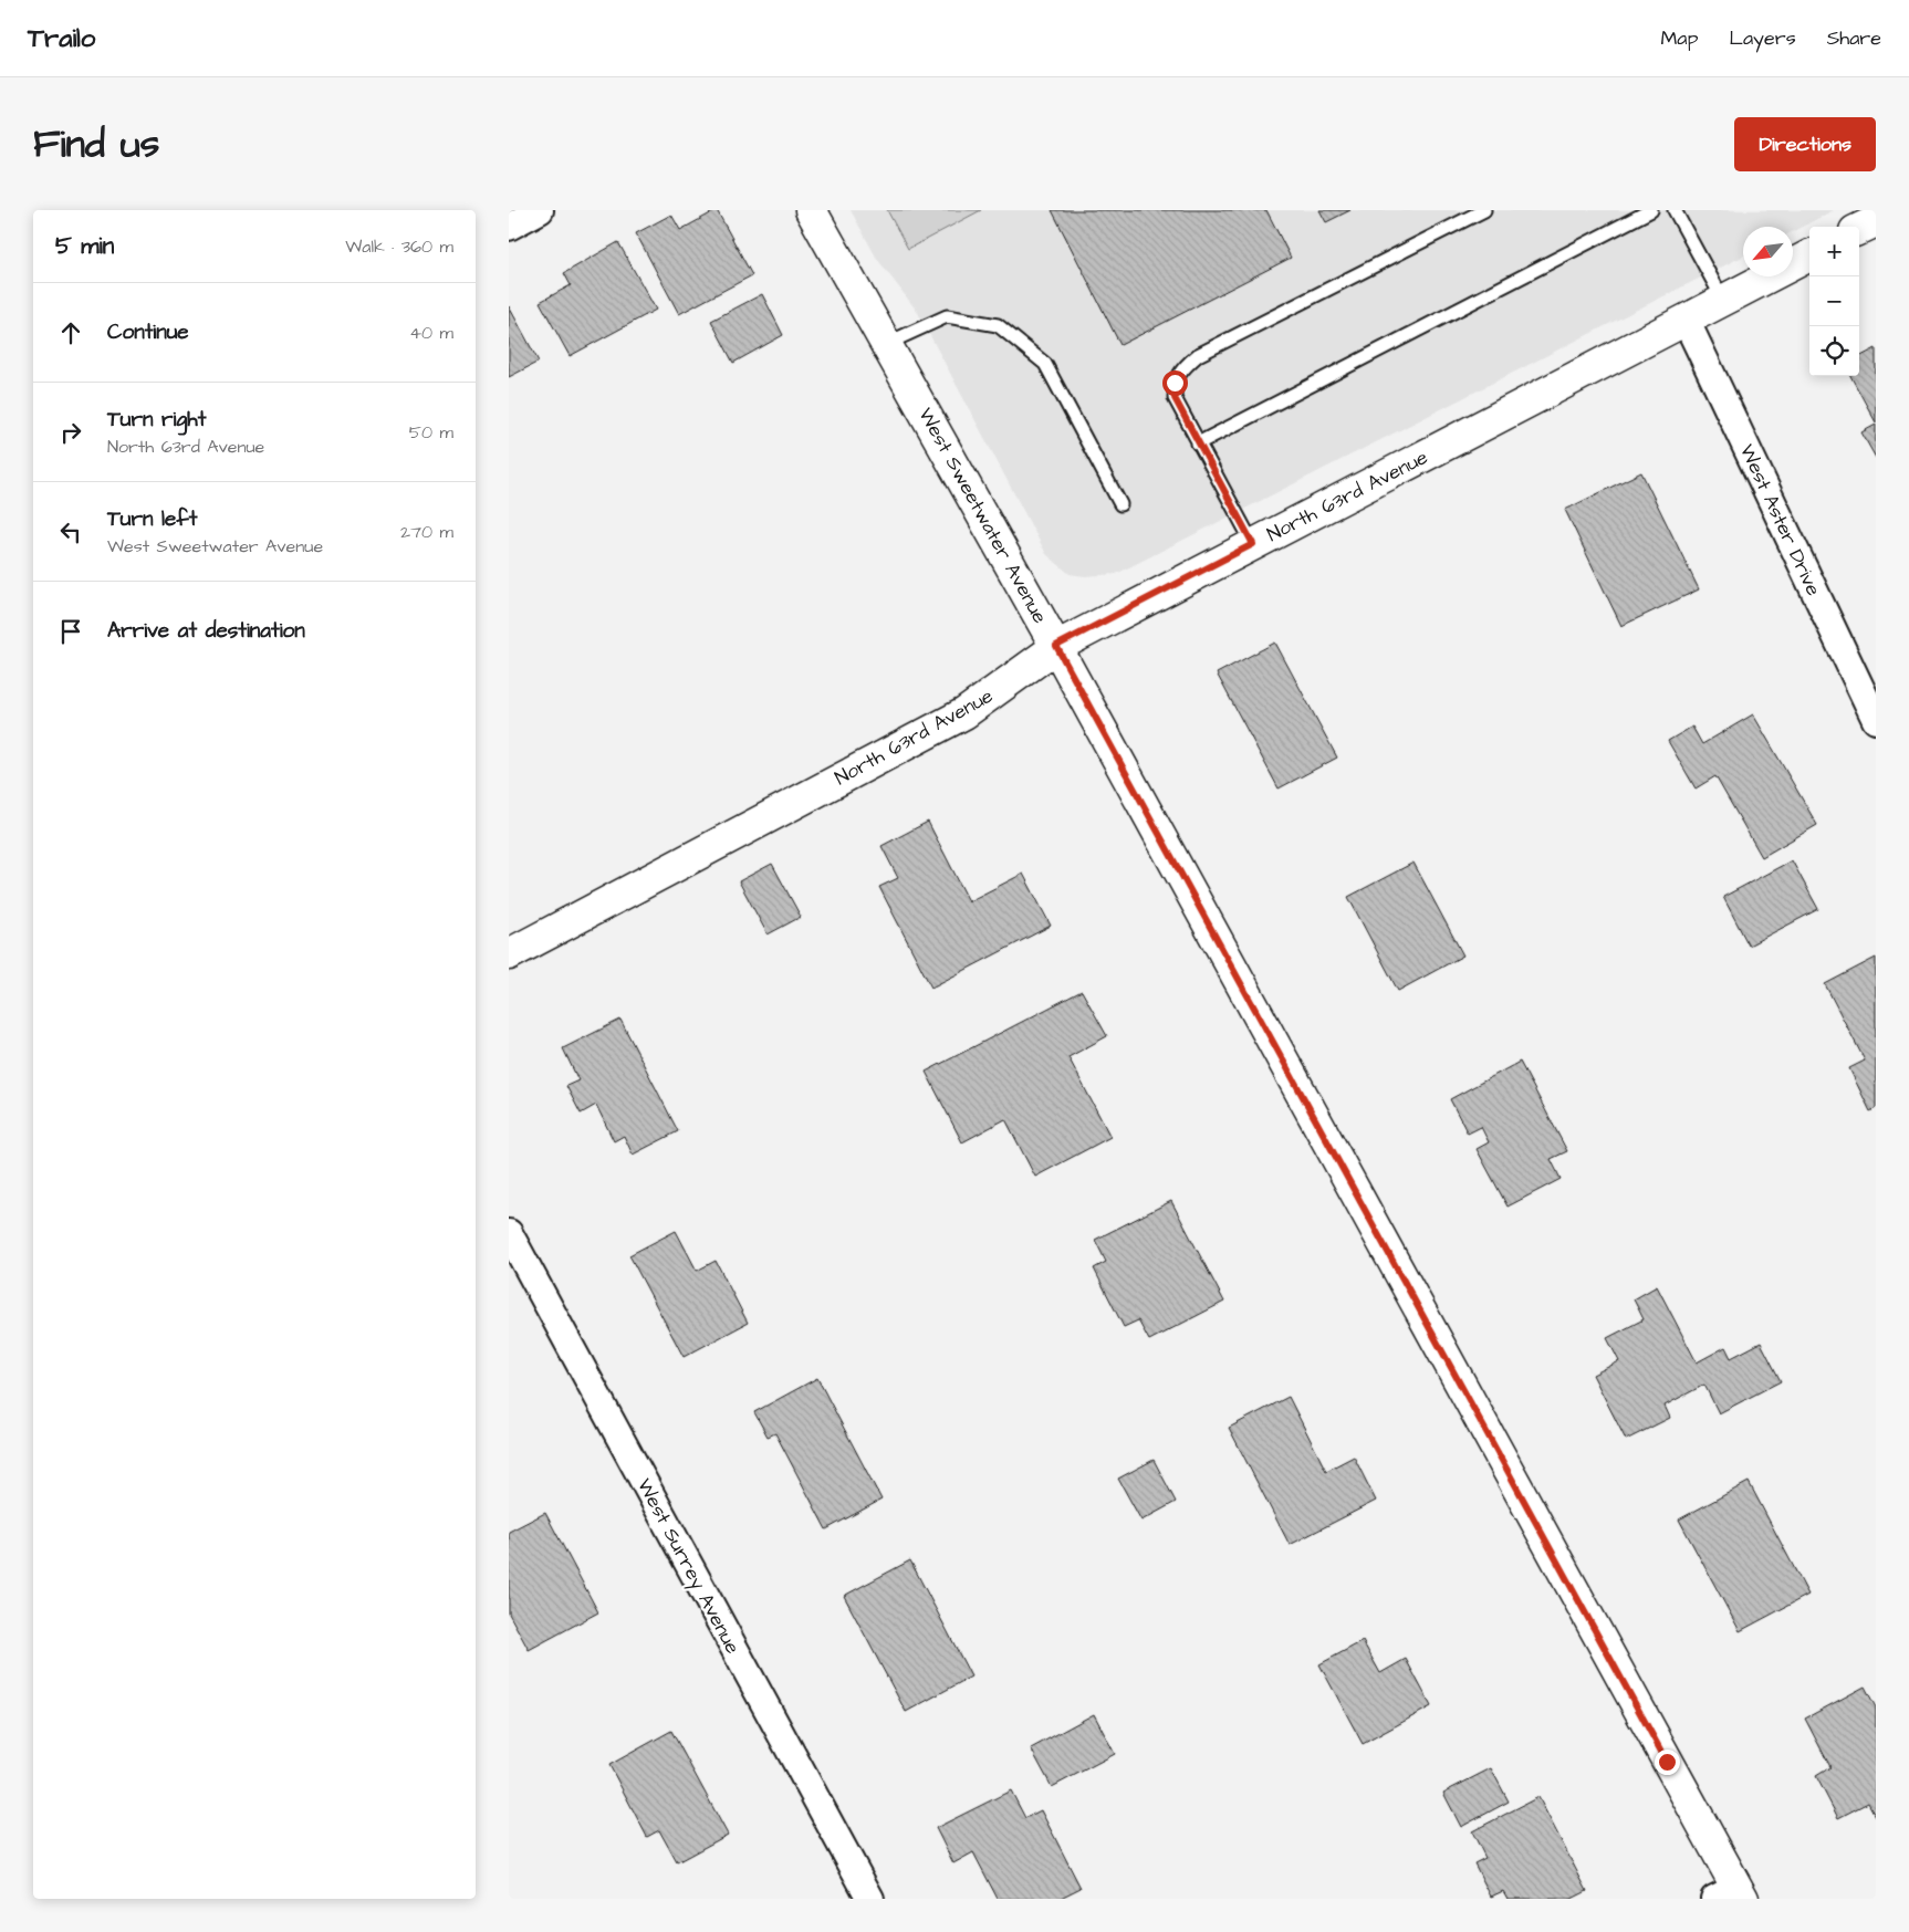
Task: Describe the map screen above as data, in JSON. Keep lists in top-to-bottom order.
{
  "streets": {
    "street": [
      "North 63rd Avenue",
      "West Sweetwater Avenue",
      "West Aster Drive",
      "West Surrey Avenue"
    ]
  },
  "crossings": [
    ["North 63rd Avenue", "West Sweetwater Avenue"],
    ["North 63rd Avenue", "West Aster Drive"]
  ],
  "north": "bottom left",
  "page": {
    "header": "Trailo",
    "nav": ["Map", "Layers", "Share"],
    "title": "Find us",
    "buttons": "Directions",
    "heading": ["5 min", "Walk · 360 m"],
    "map_buttons": ["+", "−"],
    "list": [
      ["Continue", "40 m"],
      ["Turn right", "North 63rd Avenue", "50 m"],
      ["Turn left", "West Sweetwater Avenue", "270 m"],
      "Arrive at destination"
    ]
  }
}
